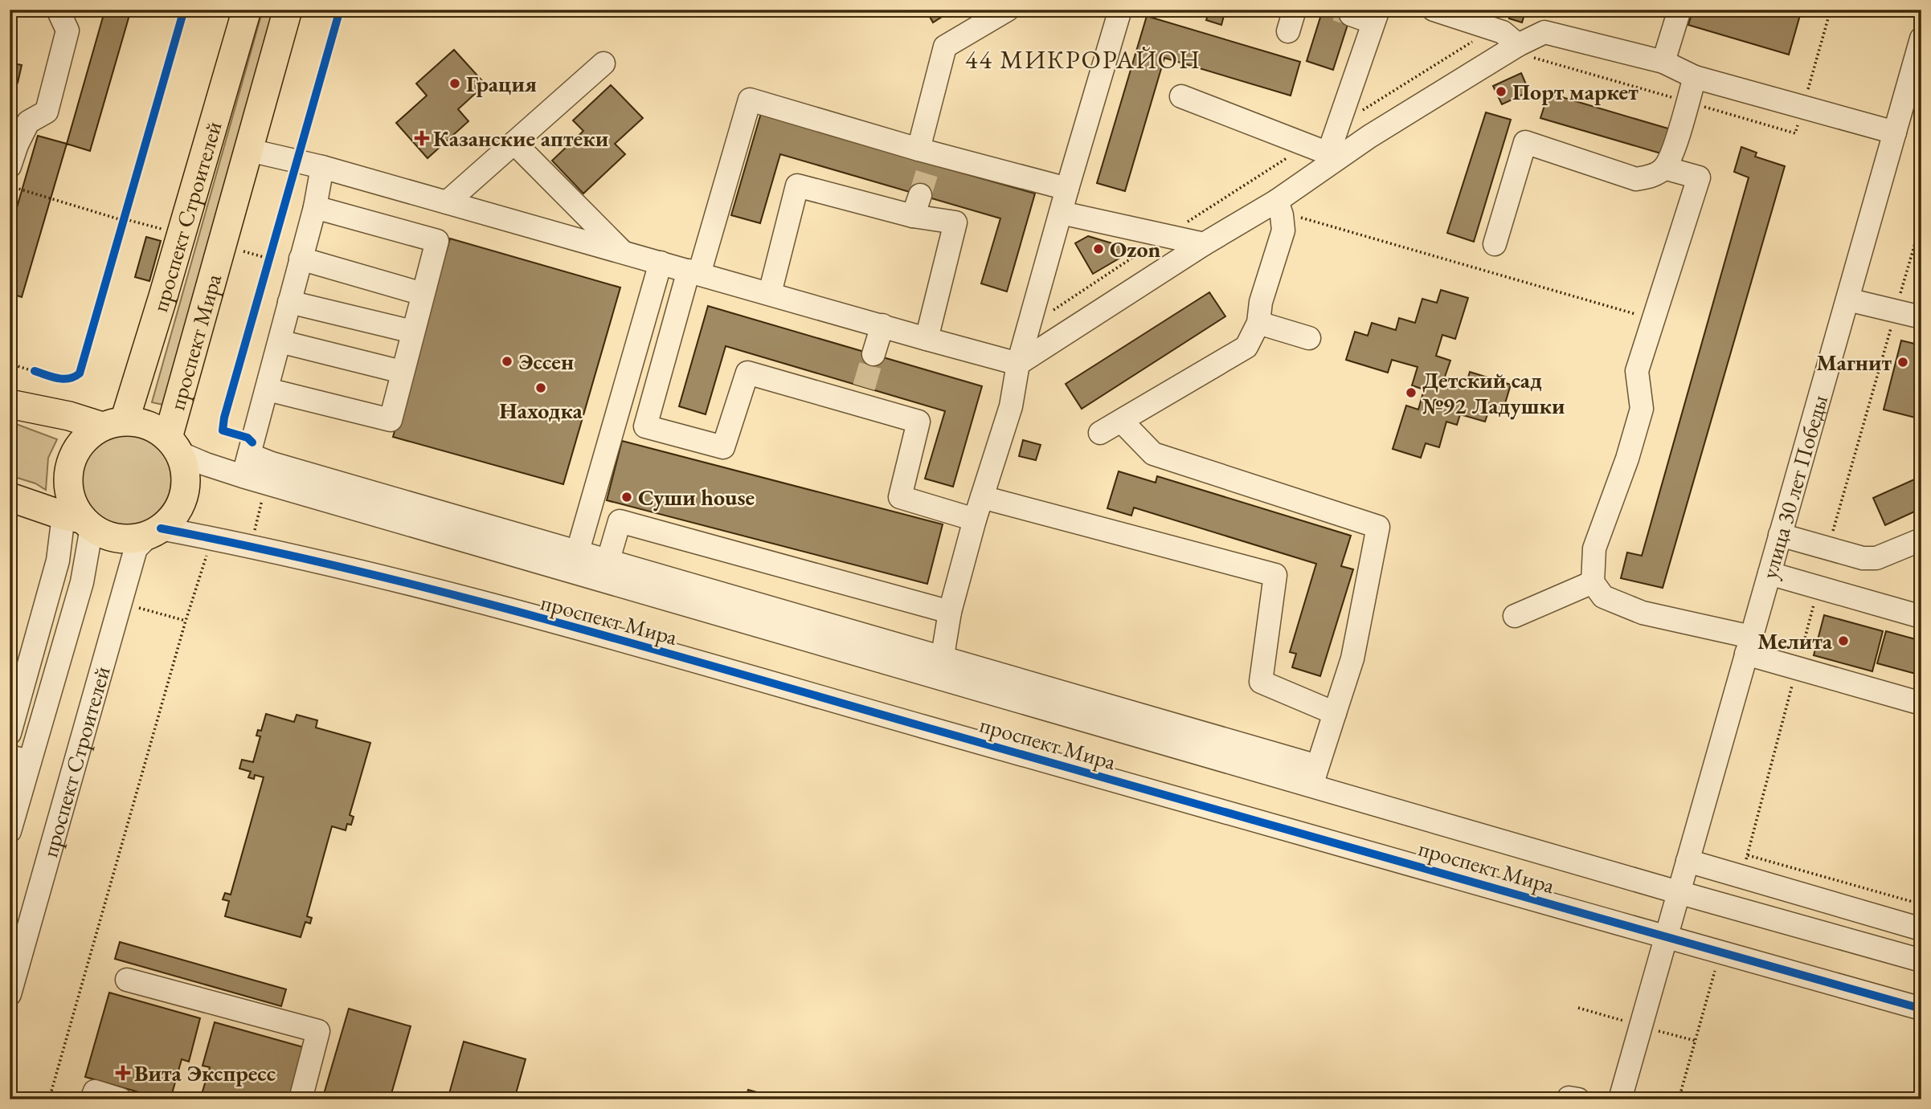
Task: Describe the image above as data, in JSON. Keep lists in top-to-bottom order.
{
  "streets": {
    "main road": ["проспект Строителей", "проспект Мира"],
    "street": ["улица 30 лет Победы"]
  },
  "crossings": [
    ["проспект Строителей", "проспект Мира"],
    ["проспект Мира", "улица 30 лет Победы"]
  ],
  "districts": ["44 МИКРОРАЙОН"],
  "places": {
    "other": [
      "Грация",
      "Порт маркет",
      "Ozon",
      "Эссен",
      "Магнит",
      "Находка",
      "Детский сад №92 Ладушки",
      "Суши house",
      "Мелита"
    ],
    "health": ["Казанские аптеки", "Вита Экспресс"]
  }
}
